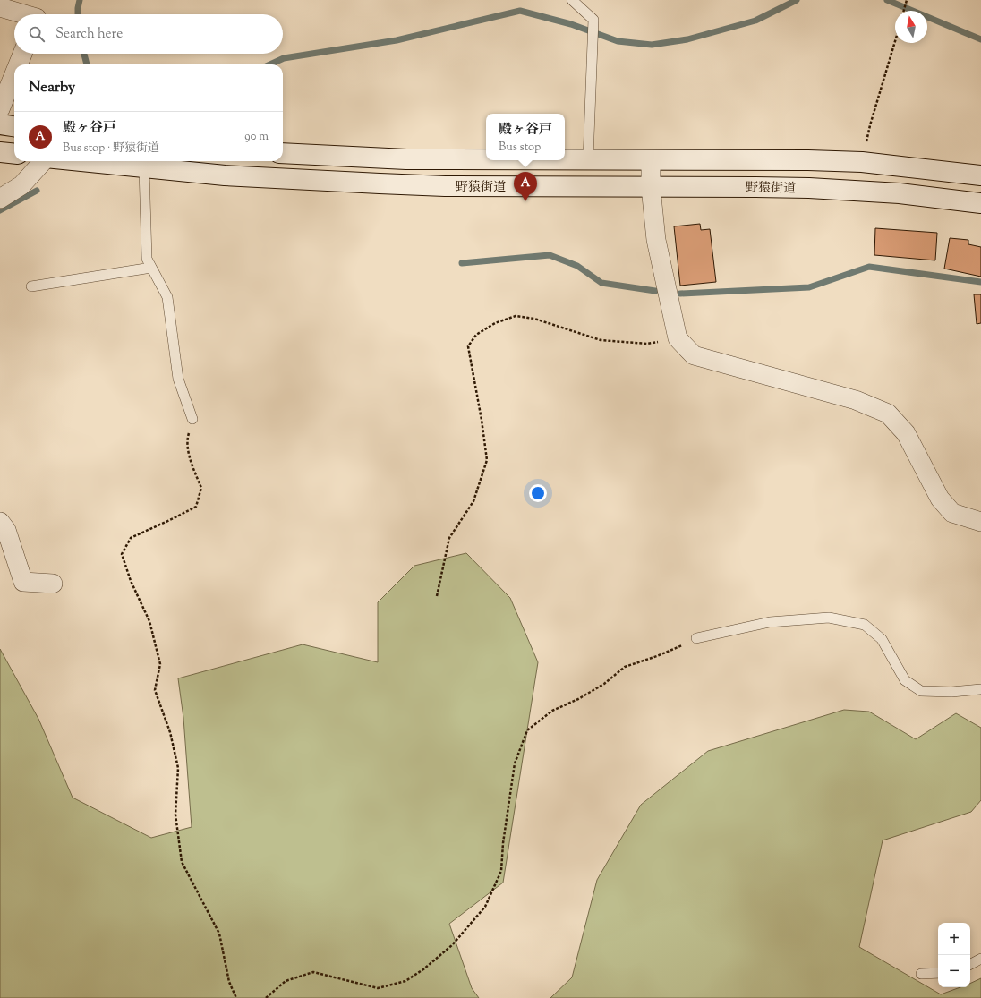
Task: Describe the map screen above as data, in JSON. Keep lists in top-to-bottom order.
{
  "streets": {
    "main road": ["野猿街道"]
  },
  "north": "top",
  "page": {
    "search": "Search here",
    "heading": "Nearby",
    "list": [
      {
        "mark": "A",
        "name": "殿ヶ谷戸",
        "note": "Bus stop · 野猿街道",
        "value": "90 m"
      }
    ],
    "popup": ["殿ヶ谷戸", "Bus stop"],
    "pins": "A",
    "map_buttons": ["+", "−"]
  }
}
